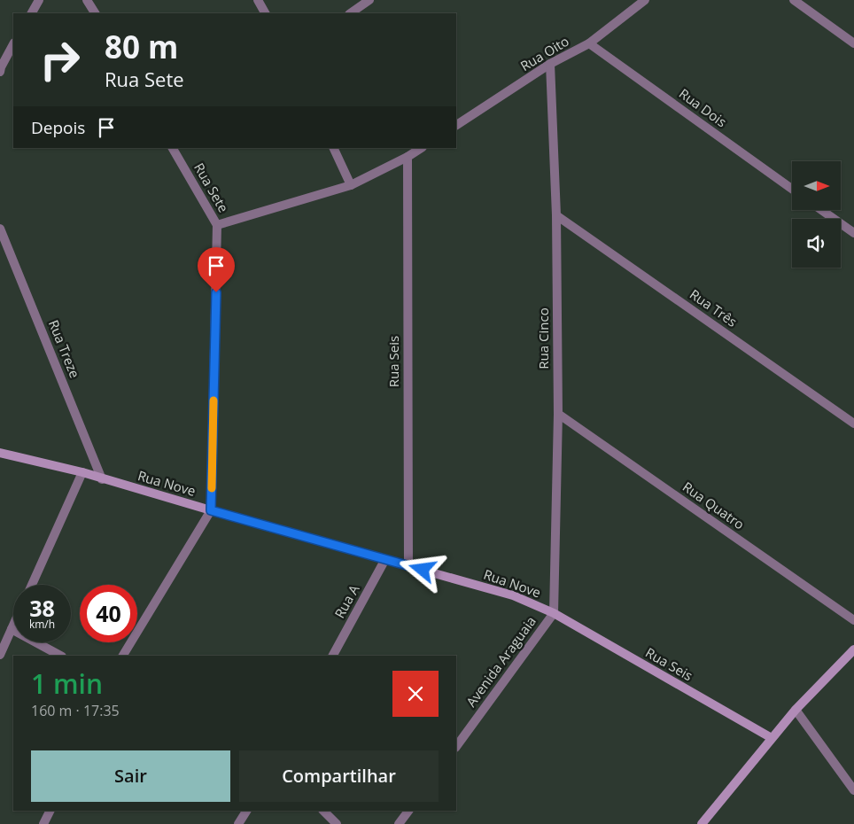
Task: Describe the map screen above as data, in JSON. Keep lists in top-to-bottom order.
{
  "streets": {
    "street": [
      "Rua Oito",
      "Rua Dois",
      "Rua Sete",
      "Rua Três",
      "Rua Cinco",
      "Rua Treze",
      "Rua Seis",
      "Rua Nove",
      "Rua Quatro",
      "Rua A",
      "Avenida Araguaia"
    ]
  },
  "crossings": [
    ["Rua Oito", "Rua Dois"],
    ["Rua Oito", "Rua Cinco"],
    ["Rua Sete", "Rua Nove"],
    ["Rua Três", "Rua Cinco"],
    ["Rua Cinco", "Rua Seis"],
    ["Rua Cinco", "Rua Nove"],
    ["Rua Cinco", "Rua Quatro"],
    ["Rua Cinco", "Avenida Araguaia"],
    ["Rua Treze", "Rua Nove"],
    ["Rua Seis", "Rua Nove"],
    ["Rua Seis", "Avenida Araguaia"],
    ["Rua Nove", "Rua A"],
    ["Rua Nove", "Avenida Araguaia"]
  ],
  "north": "right",
  "page": {
    "turn": ["80 m", "Rua Sete"],
    "then": "Depois",
    "speed": "38 km/h",
    "limit": "40",
    "heading": ["1 min", "160 m · 17:35"],
    "buttons": ["Sair", "Compartilhar"]
  }
}
